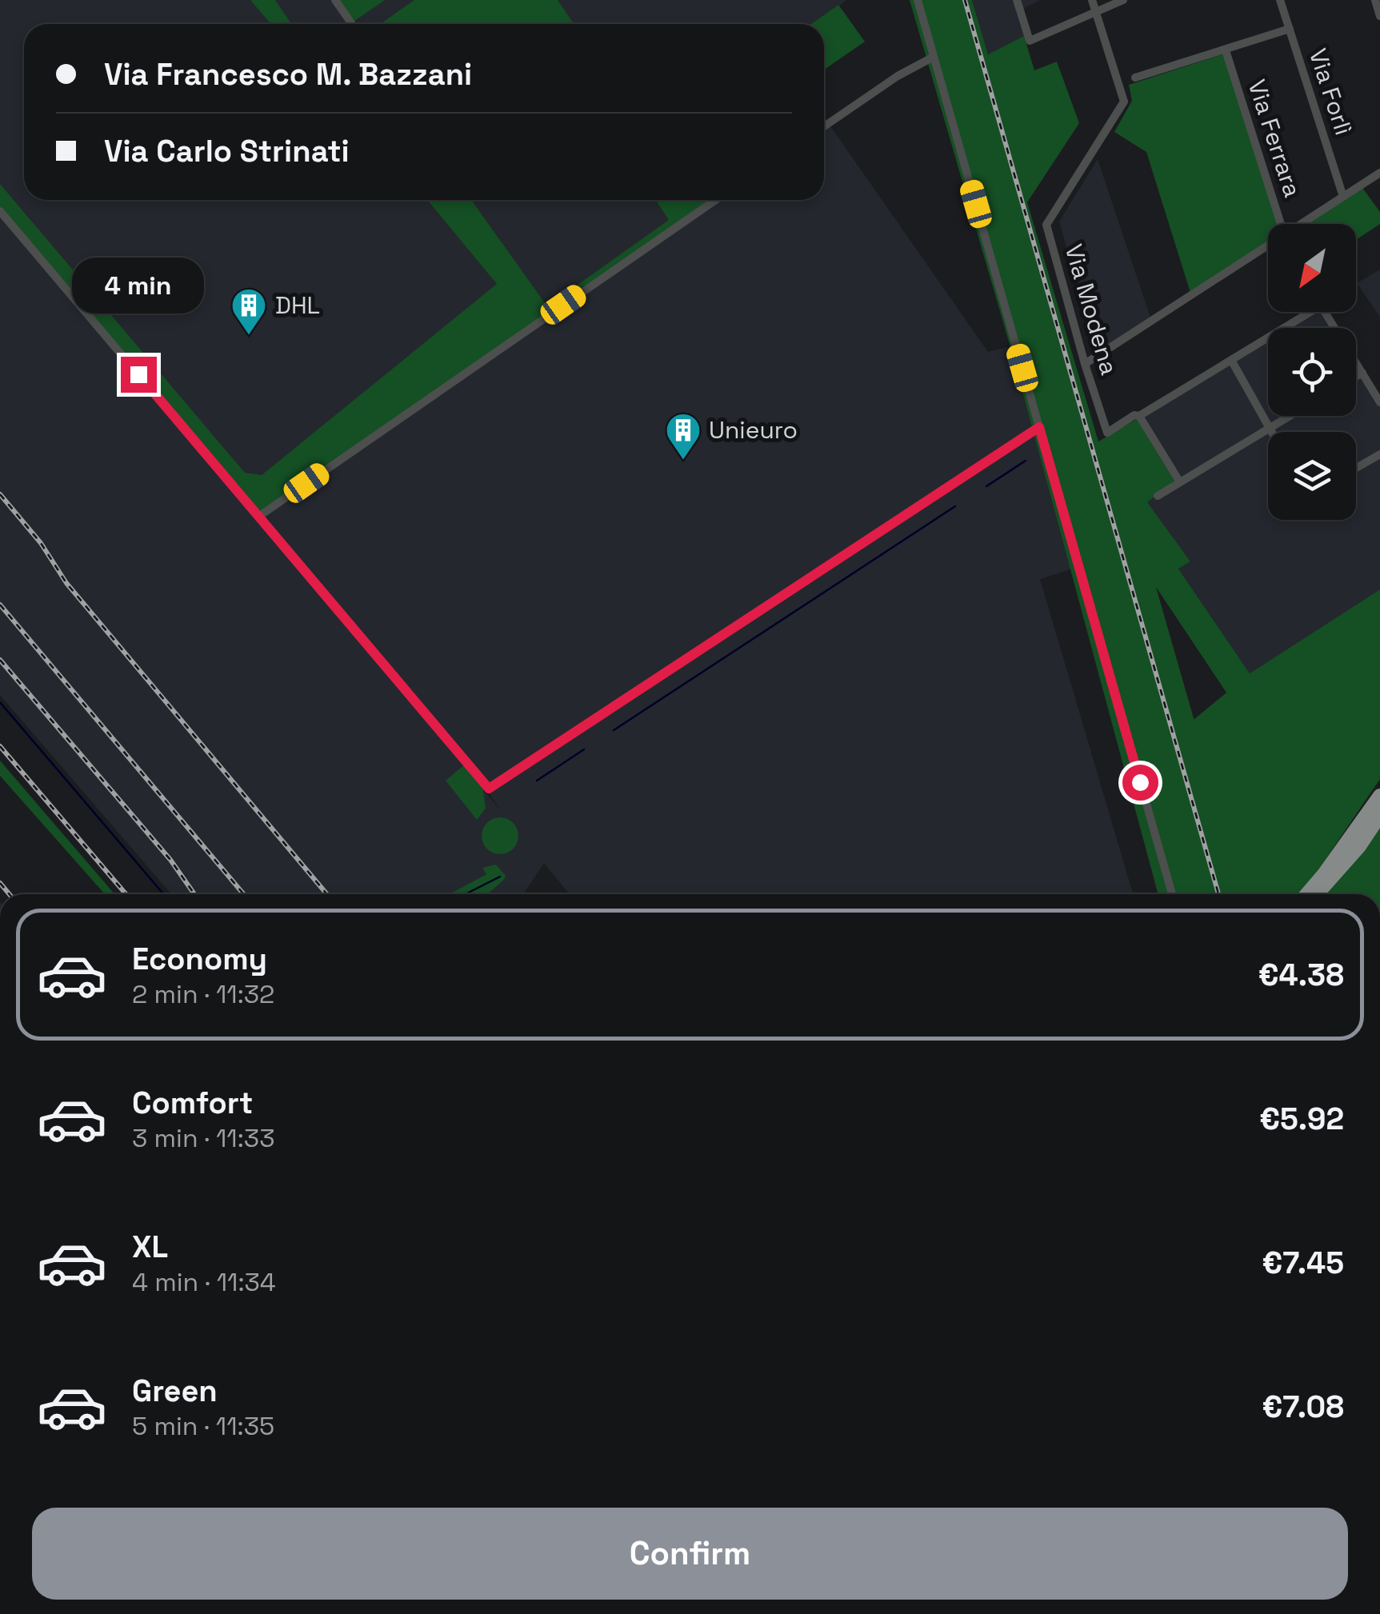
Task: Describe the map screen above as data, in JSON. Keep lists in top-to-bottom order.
{
  "streets": {
    "street": ["Via Forlì", "Via Ferrara", "Via Modena"]
  },
  "places": {
    "building": ["DHL", "Unieuro"]
  },
  "north": "bottom left",
  "page": {
    "banner": ["Via Francesco M. Bazzani", "Via Carlo Strinati"],
    "bubble": "4 min",
    "list": [
      {
        "name": "Economy",
        "note": "2 min · 11:32",
        "value": "€4.38"
      },
      {
        "name": "Comfort",
        "note": "3 min · 11:33",
        "value": "€5.92"
      },
      {
        "name": "XL",
        "note": "4 min · 11:34",
        "value": "€7.45"
      },
      {
        "name": "Green",
        "note": "5 min · 11:35",
        "value": "€7.08"
      }
    ],
    "buttons": "Confirm"
  }
}
